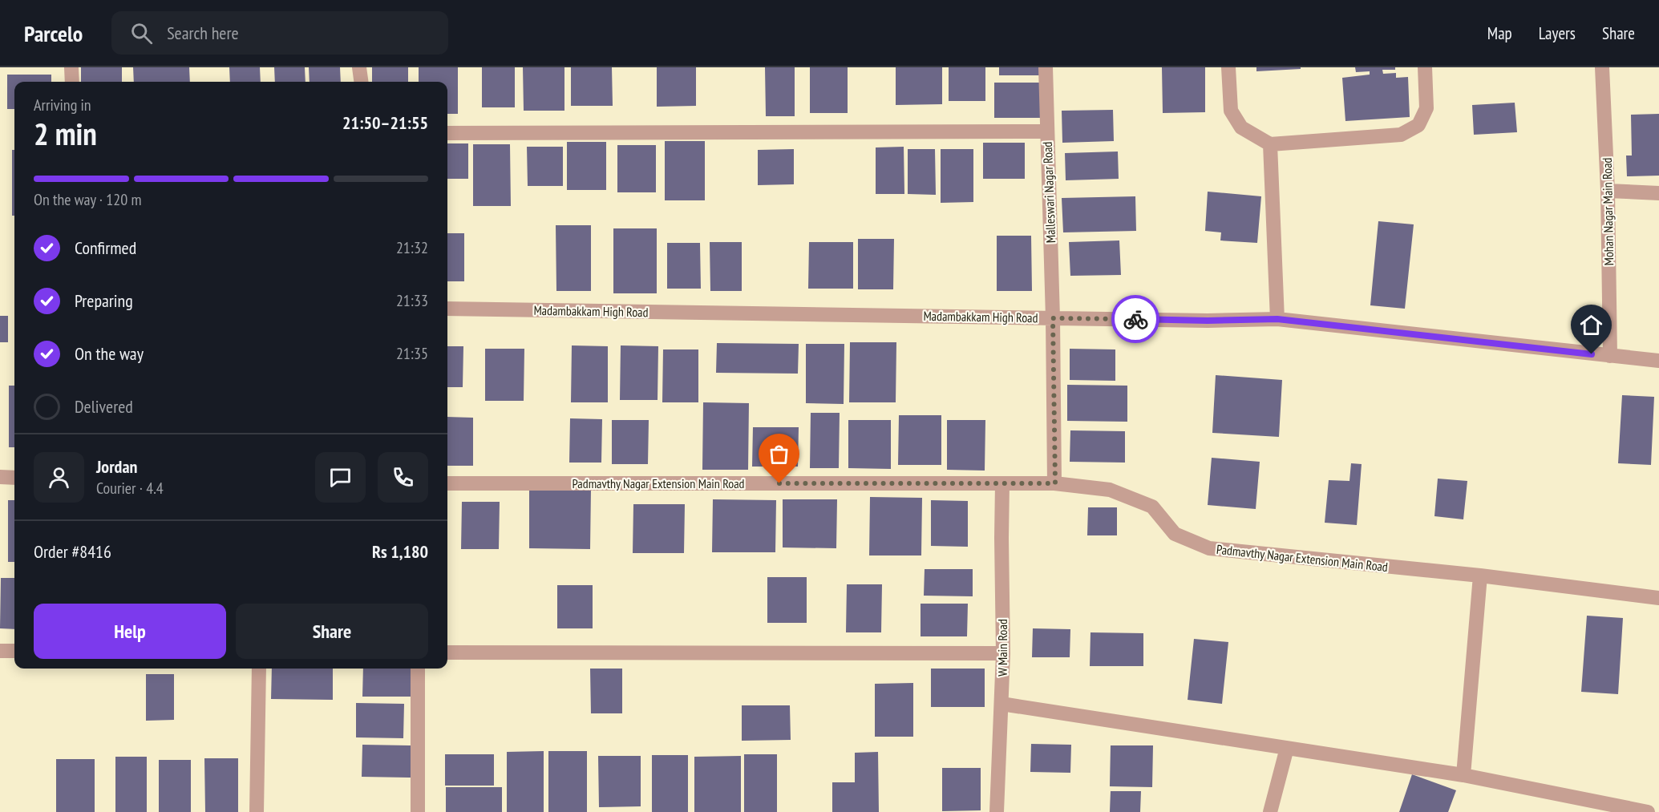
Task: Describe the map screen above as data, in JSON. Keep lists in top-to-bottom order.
{
  "streets": {
    "street": [
      "Malleswari Nagar Road",
      "Mohan Nagar Main Road",
      "Madambakkam High Road",
      "Padmavthy Nagar Extension Main Road",
      "W Main Road"
    ]
  },
  "crossings": [
    ["Malleswari Nagar Road", "Madambakkam High Road"],
    ["Malleswari Nagar Road", "Padmavthy Nagar Extension Main Road"],
    ["Mohan Nagar Main Road", "Madambakkam High Road"],
    ["Padmavthy Nagar Extension Main Road", "W Main Road"]
  ],
  "page": {
    "header": "Parcelo",
    "search": "Search here",
    "nav": ["Map", "Layers", "Share"],
    "heading": ["2 min", "Arriving in", "21:50–21:55"],
    "panel": [
      "Jordan",
      "Courier · 4.4",
      "Order #8416",
      "Rs 1,180"
    ],
    "bar": "On the way · 120 m",
    "list": [
      ["Confirmed", "21:32"],
      ["Preparing", "21:33"],
      ["On the way", "21:35"],
      "Delivered"
    ],
    "buttons": ["Help", "Share"]
  }
}
